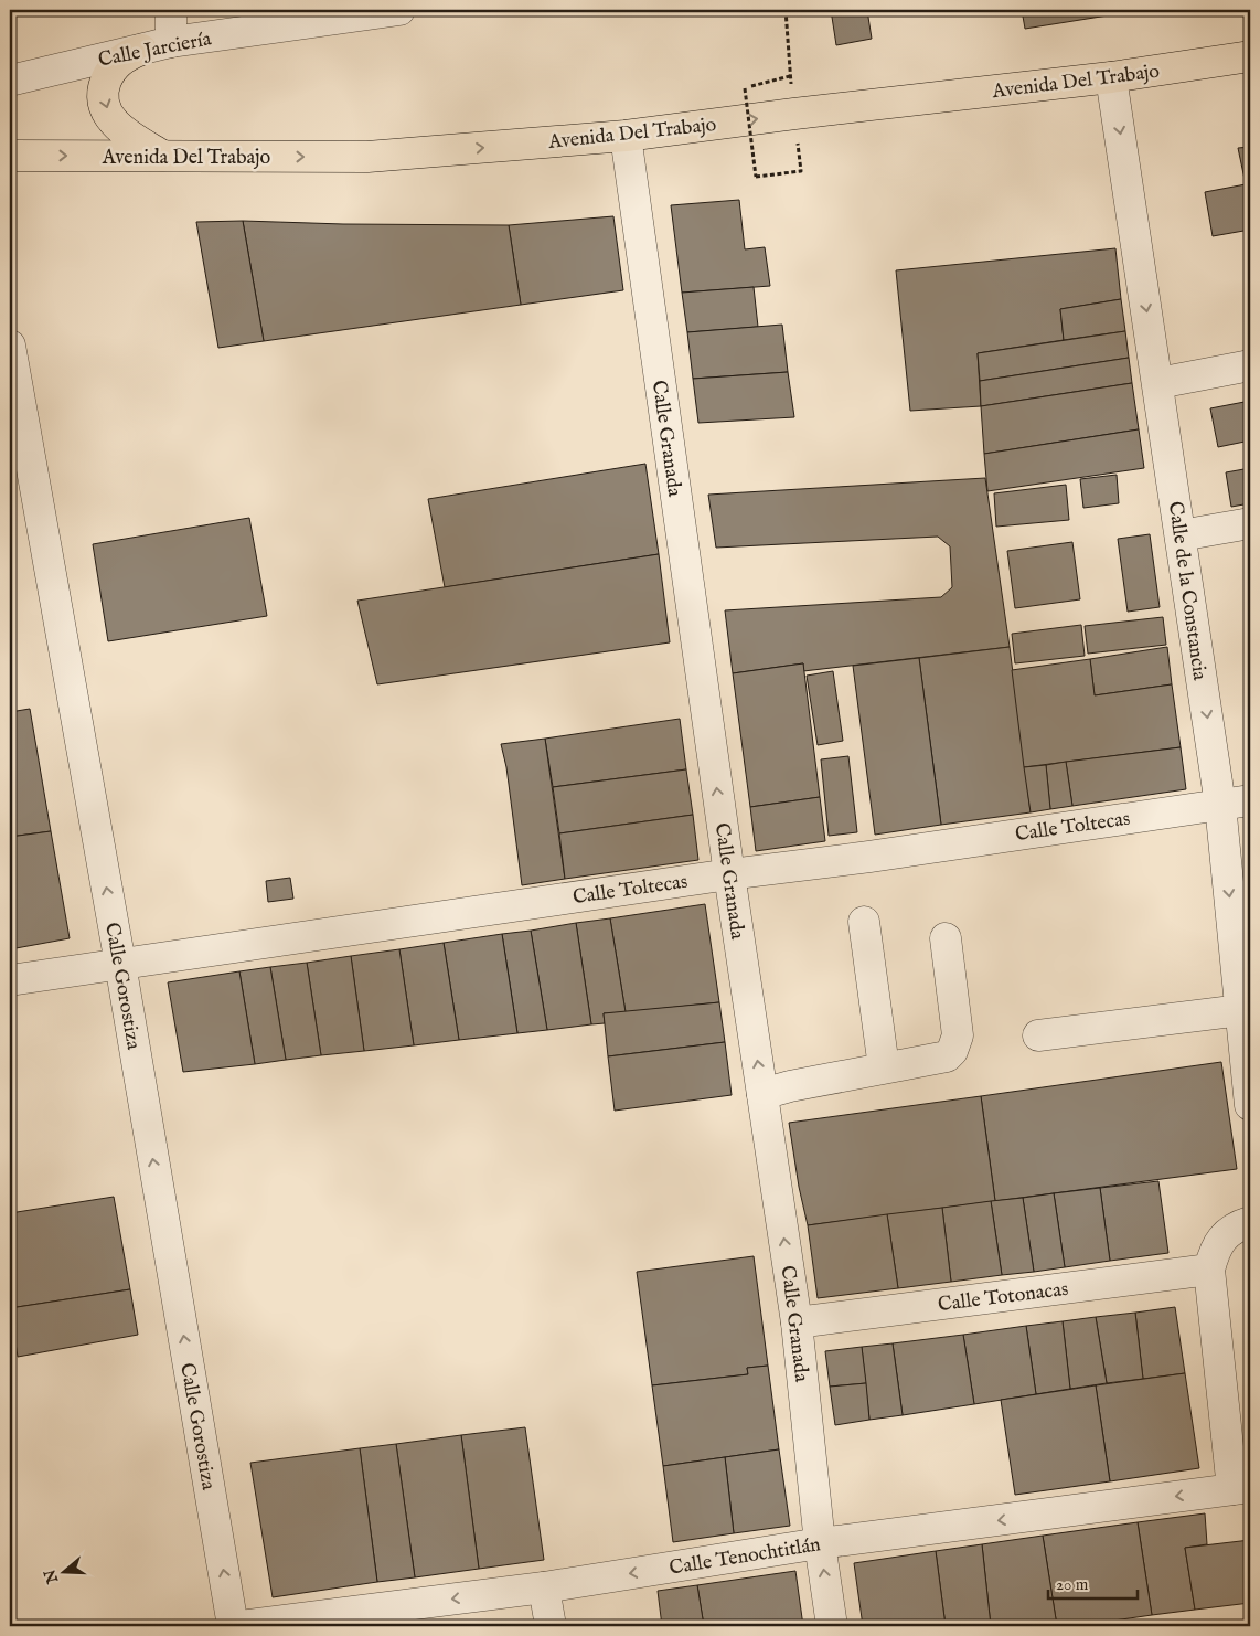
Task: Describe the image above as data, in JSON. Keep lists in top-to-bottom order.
{
  "streets": {
    "main road": ["Avenida Del Trabajo"],
    "street": [
      "Calle Jarciería",
      "Calle Granada",
      "Calle de la Constancia",
      "Calle Toltecas",
      "Calle Gorostiza",
      "Calle Totonacas",
      "Calle Tenochtitlán"
    ]
  },
  "crossings": [
    ["Avenida Del Trabajo", "Calle Granada"],
    ["Avenida Del Trabajo", "Calle de la Constancia"],
    ["Calle Granada", "Calle Toltecas"],
    ["Calle Granada", "Calle Totonacas"],
    ["Calle Granada", "Calle Tenochtitlán"],
    ["Calle de la Constancia", "Calle Toltecas"],
    ["Calle Toltecas", "Calle Gorostiza"]
  ],
  "one_way": [
    "Avenida Del Trabajo",
    "Calle Granada",
    "Calle de la Constancia",
    "Calle Gorostiza",
    "Calle Tenochtitlán"
  ],
  "scale_bar": "20 m",
  "north": "left"
}
